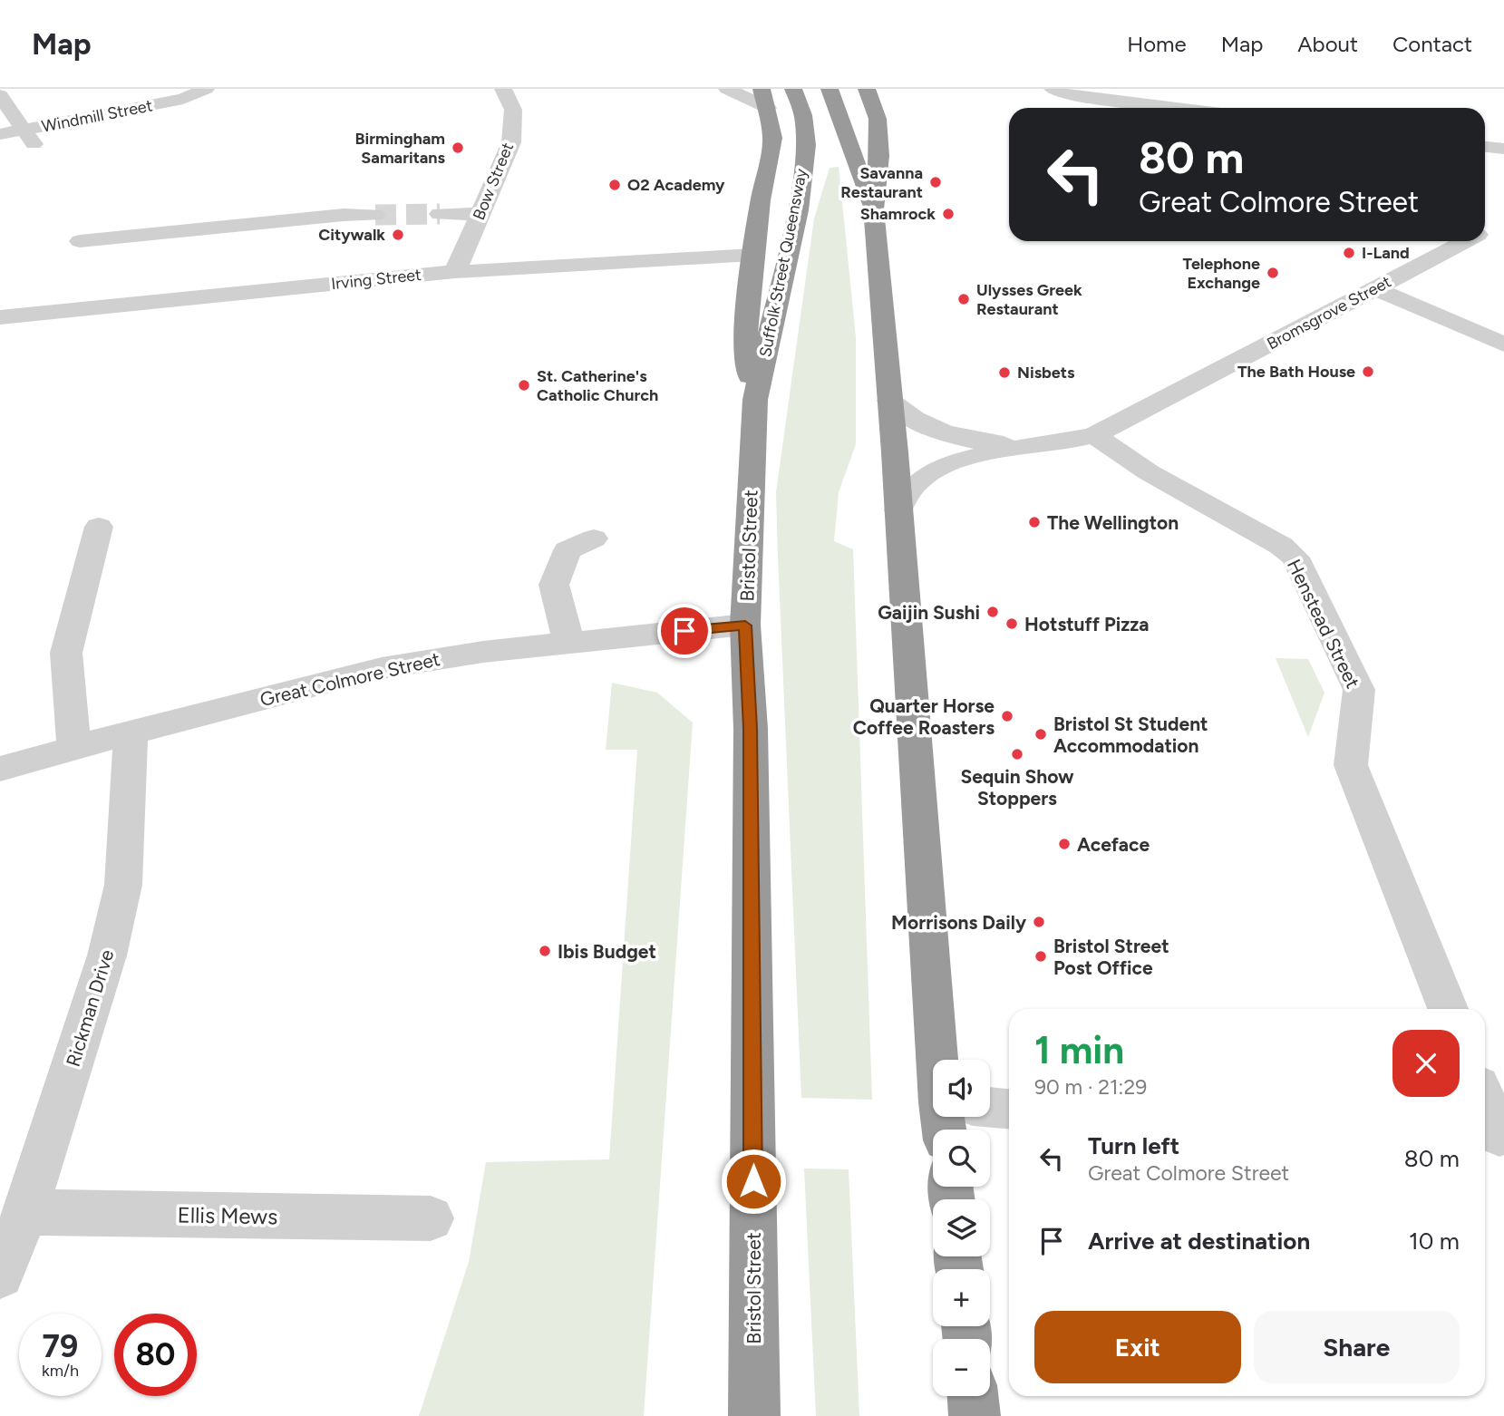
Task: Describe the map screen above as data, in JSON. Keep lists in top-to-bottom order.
{
  "streets": {
    "highway": ["Suffolk Street Queensway", "Bristol Street"],
    "street": [
      "Windmill Street",
      "Bow Street",
      "Irving Street",
      "Bromsgrove Street",
      "Henstead Street",
      "Great Colmore Street",
      "Rickman Drive",
      "Ellis Mews"
    ]
  },
  "crossings": [
    ["Bow Street", "Irving Street"],
    ["Suffolk Street Queensway", "Bristol Street"],
    ["Bromsgrove Street", "Henstead Street"],
    ["Bristol Street", "Great Colmore Street"],
    ["Great Colmore Street", "Rickman Drive"],
    ["Rickman Drive", "Ellis Mews"]
  ],
  "places": [
    "Birmingham Samaritans",
    "Savanna Restaurant",
    "O2 Academy",
    "Shamrock",
    "Citywalk",
    "I-Land",
    "Telephone Exchange",
    "Ulysses Greek Restaurant",
    "The Bath House",
    "Nisbets",
    "St. Catherine's Catholic Church",
    "The Wellington",
    "Gaijin Sushi",
    "Hotstuff Pizza",
    "Quarter Horse Coffee Roasters",
    "Bristol St Student Accommodation",
    "Sequin Show Stoppers",
    "Aceface",
    "Morrisons Daily",
    "Ibis Budget",
    "Bristol Street Post Office"
  ],
  "page": {
    "header": "Map",
    "nav": [
      "Home",
      "Map",
      "About",
      "Contact"
    ],
    "turn": ["80 m", "Great Colmore Street"],
    "heading": ["1 min", "90 m · 21:29"],
    "map_buttons": ["+", "−"],
    "list": [
      {
        "name": "Turn left",
        "note": "Great Colmore Street",
        "value": "80 m"
      },
      {
        "name": "Arrive at destination",
        "value": "10 m"
      }
    ],
    "buttons": ["Exit", "Share"],
    "speed": "79 km/h",
    "limit": "80"
  }
}
